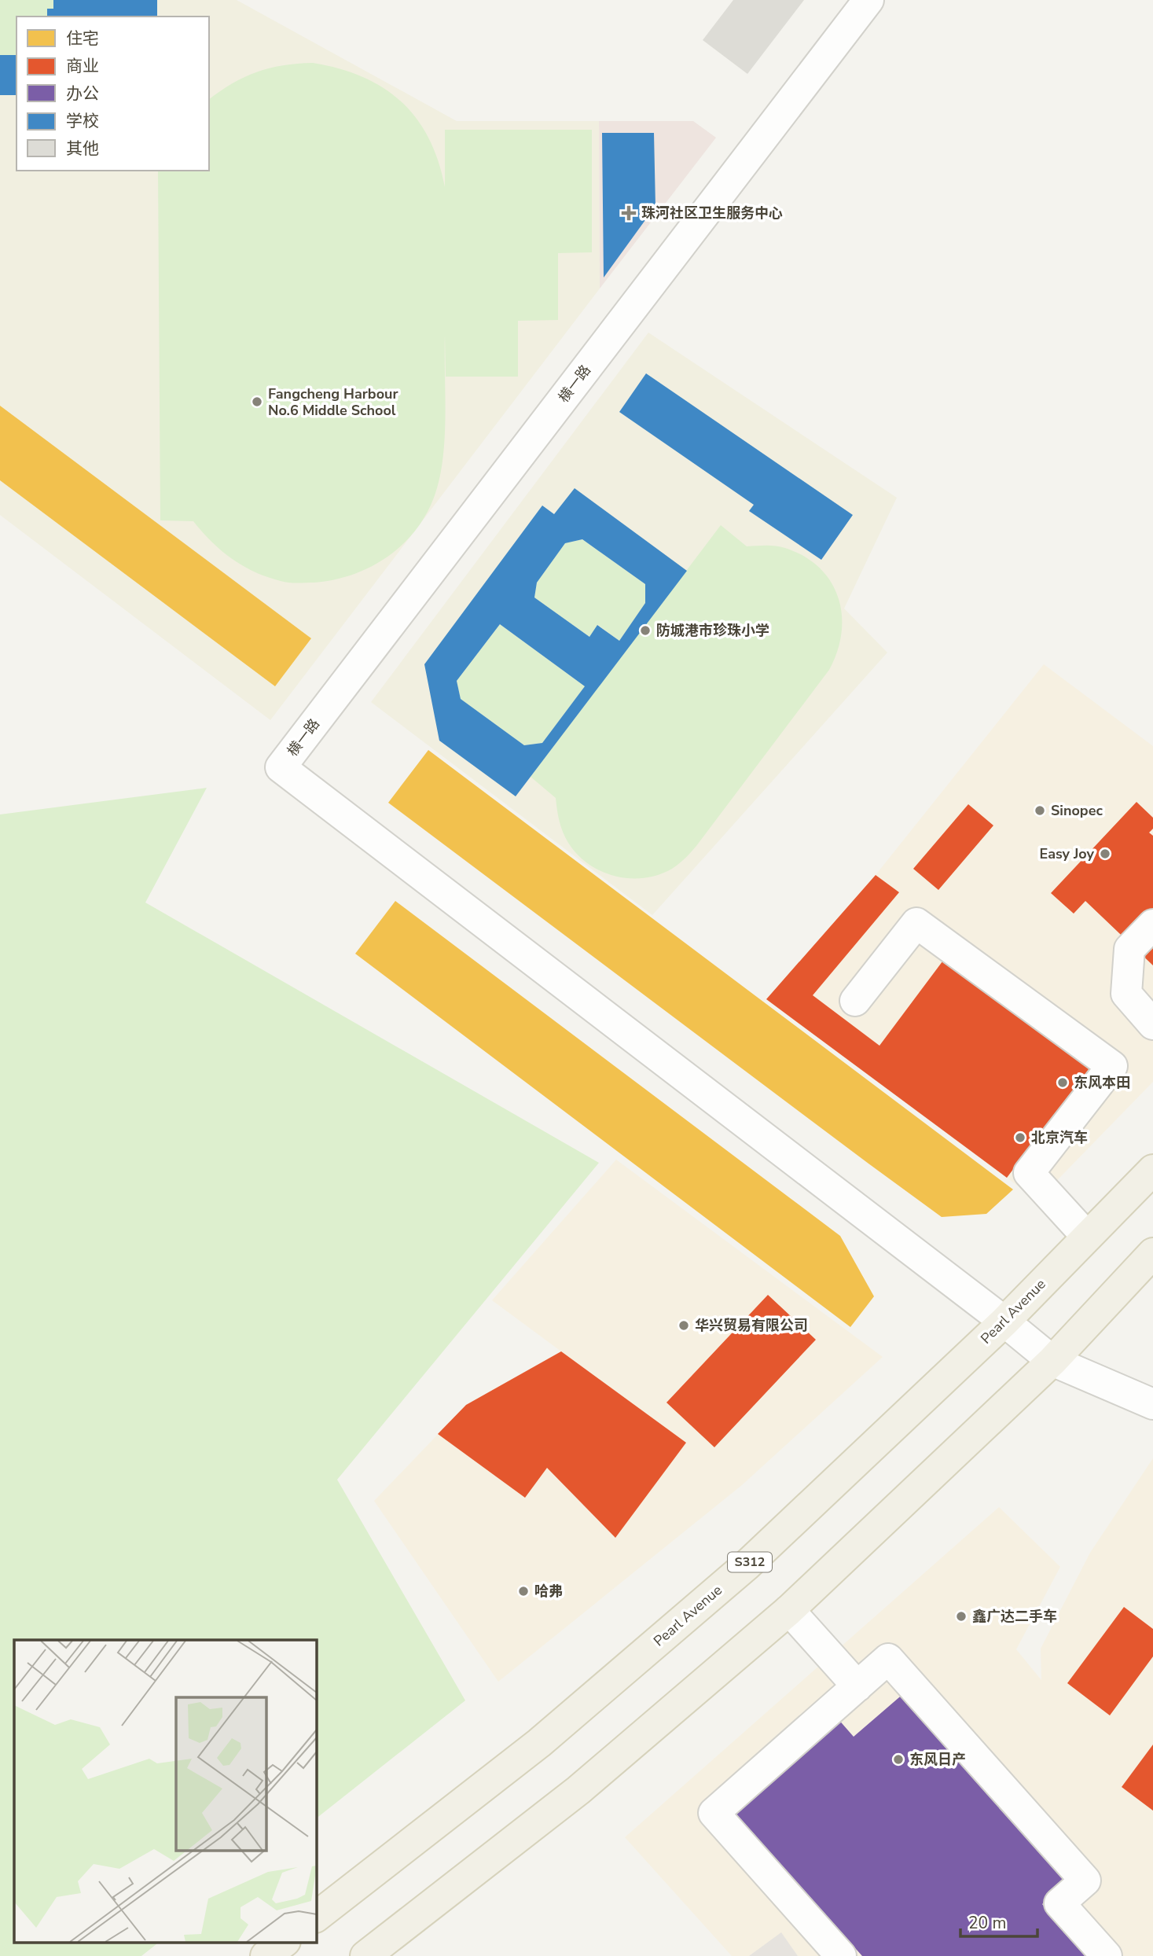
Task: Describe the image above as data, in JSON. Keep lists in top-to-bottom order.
{
  "streets": {
    "main road": ["Pearl Avenue", "S312"],
    "street": ["横一路"]
  },
  "crossings": [
    ["横一路", "Pearl Avenue"]
  ],
  "places": {
    "health": ["珠河社区卫生服务中心"],
    "other": [
      "Fangcheng Harbour No.6 Middle School",
      "防城港市珍珠小学",
      "Sinopec",
      "Easy Joy",
      "东风本田",
      "北京汽车",
      "华兴贸易有限公司",
      "哈弗",
      "鑫广达二手车",
      "东风日产"
    ]
  },
  "legend": [
    "住宅",
    "商业",
    "办公",
    "学校",
    "其他"
  ],
  "scale_bar": "20 m"
}
